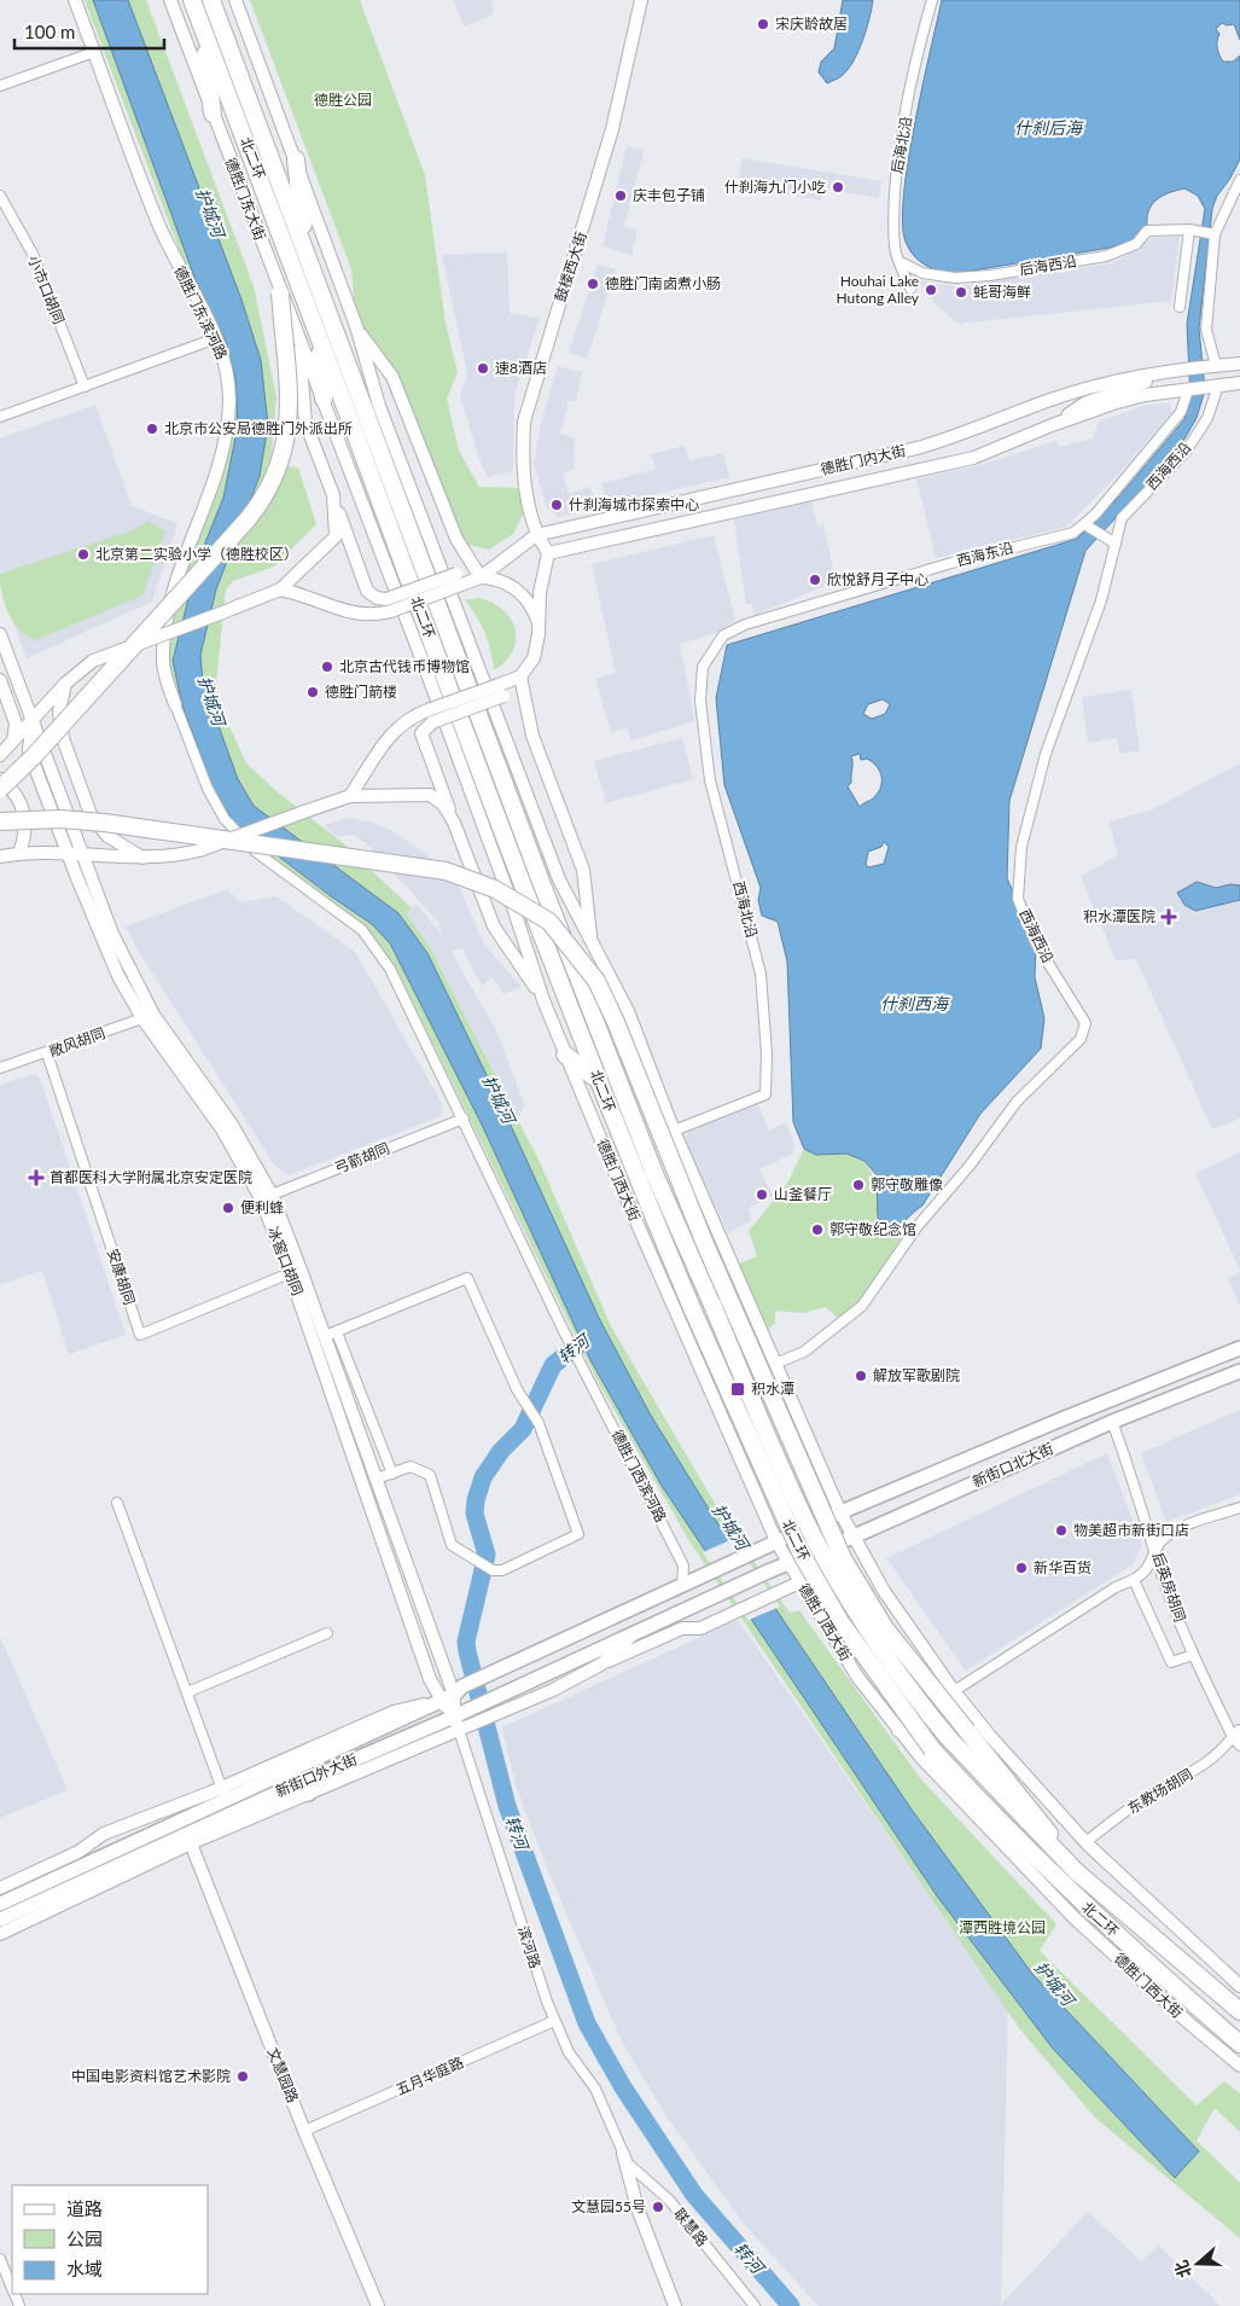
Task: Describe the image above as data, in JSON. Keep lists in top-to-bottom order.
{
  "streets": {
    "highway": ["北二环"],
    "main road": ["新街口北大街", "新街口外大街"],
    "street": [
      "后海北沿",
      "德胜门东大街",
      "后海西沿",
      "鼓楼西大街",
      "小市口胡同",
      "德胜门东滨河路",
      "德胜门内大街",
      "西海西沿",
      "西海东沿",
      "西海北沿",
      "敞风胡同",
      "弓箭胡同",
      "德胜门西大街",
      "冰窖口胡同",
      "安康胡同",
      "德胜门西滨河路",
      "后英房胡同",
      "东教场胡同",
      "滨河路",
      "文慧园路",
      "五月华庭路",
      "联慧路"
    ]
  },
  "crossings": [
    ["后海北沿", "后海西沿"],
    ["德胜门东大街", "德胜门西大街"],
    ["鼓楼西大街", "德胜门内大街"],
    ["德胜门东滨河路", "德胜门西滨河路"],
    ["德胜门内大街", "西海西沿"],
    ["德胜门内大街", "西海东沿"],
    ["西海东沿", "西海北沿"],
    ["敞风胡同", "冰窖口胡同"],
    ["敞风胡同", "安康胡同"],
    ["弓箭胡同", "冰窖口胡同"],
    ["弓箭胡同", "德胜门西滨河路"],
    ["德胜门西大街", "新街口北大街"],
    ["德胜门西大街", "新街口外大街"],
    ["冰窖口胡同", "安康胡同"],
    ["冰窖口胡同", "新街口外大街"],
    ["冰窖口胡同", "滨河路"],
    ["新街口北大街", "后英房胡同"],
    ["新街口北大街", "新街口外大街"],
    ["德胜门西滨河路", "新街口外大街"],
    ["后英房胡同", "东教场胡同"],
    ["新街口外大街", "滨河路"],
    ["新街口外大街", "文慧园路"],
    ["滨河路", "五月华庭路"],
    ["滨河路", "联慧路"],
    ["文慧园路", "五月华庭路"]
  ],
  "water": [
    "什刹后海",
    "护城河",
    "什刹西海",
    "转河"
  ],
  "parks": ["德胜公园", "潭西胜境公园"],
  "places": {
    "other": [
      "宋庆龄故居",
      "什刹海九门小吃",
      "庆丰包子铺",
      "德胜门南卤煮小肠",
      "Houhai Lake Hutong Alley",
      "蚝哥海鲜",
      "速8酒店",
      "北京市公安局德胜门外派出所",
      "什刹海城市探索中心",
      "北京第二实验小学（德胜校区）",
      "欣悦舒月子中心",
      "北京古代钱币博物馆",
      "德胜门箭楼",
      "郭守敬雕像",
      "山釜餐厅",
      "便利蜂",
      "郭守敬纪念馆",
      "解放军歌剧院",
      "物美超市新街口店",
      "新华百货",
      "中国电影资料馆艺术影院",
      "文慧园55号"
    ],
    "health": ["积水潭医院", "首都医科大学附属北京安定医院"],
    "transit": ["积水潭"]
  },
  "legend": ["道路", "公园", "水域"],
  "scale_bar": "100 m",
  "north": "left"
}
